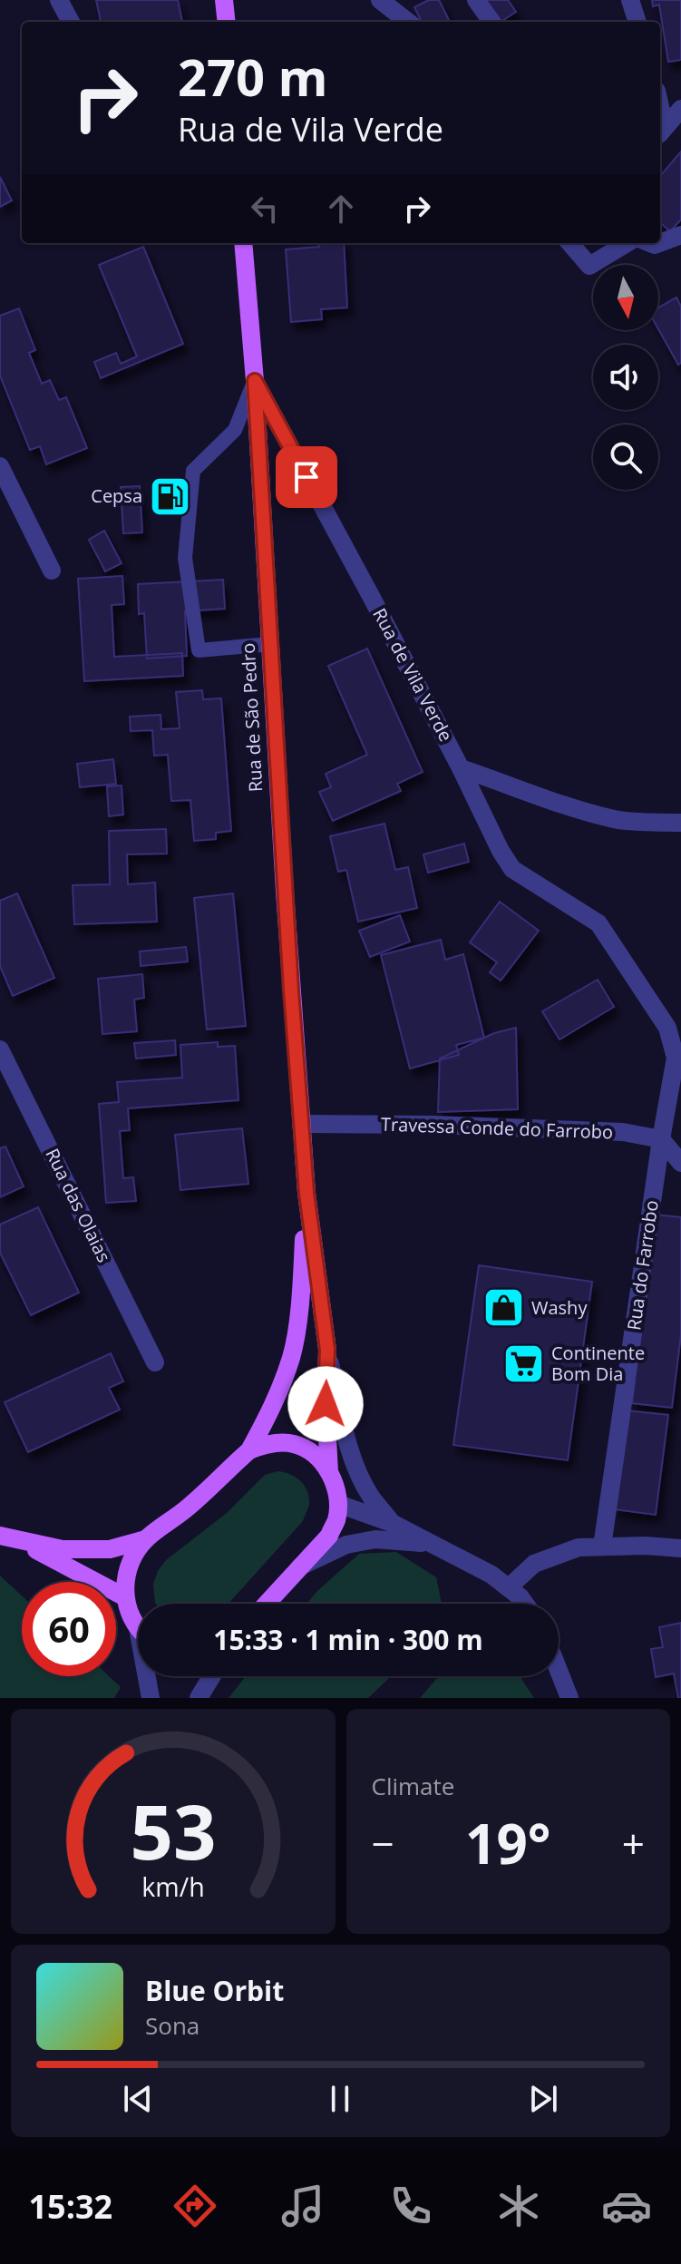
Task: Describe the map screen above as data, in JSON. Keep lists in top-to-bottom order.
{
  "streets": {
    "main road": ["Rua de São Pedro"],
    "street": [
      "Rua de Vila Verde",
      "Travessa Conde do Farrobo",
      "Rua das Olaias",
      "Rua do Farrobo"
    ]
  },
  "crossings": [
    ["Rua de Vila Verde", "Rua de São Pedro"],
    ["Rua de Vila Verde", "Rua do Farrobo"],
    ["Rua de São Pedro", "Travessa Conde do Farrobo"],
    ["Travessa Conde do Farrobo", "Rua do Farrobo"]
  ],
  "places": {
    "fuel station": ["Cepsa"],
    "shop": ["Washy"],
    "supermarket": ["Continente Bom Dia"]
  },
  "north": "bottom",
  "page": {
    "turn": ["270 m", "Rua de Vila Verde"],
    "limit": "60",
    "trip": "15:33 · 1 min · 300 m",
    "tile": "Climate",
    "heat": ["−", "19°", "+"],
    "song": ["Blue Orbit", "Sona"],
    "tabs": "15:32",
    "gauge": ["53", "km/h"]
  }
}
